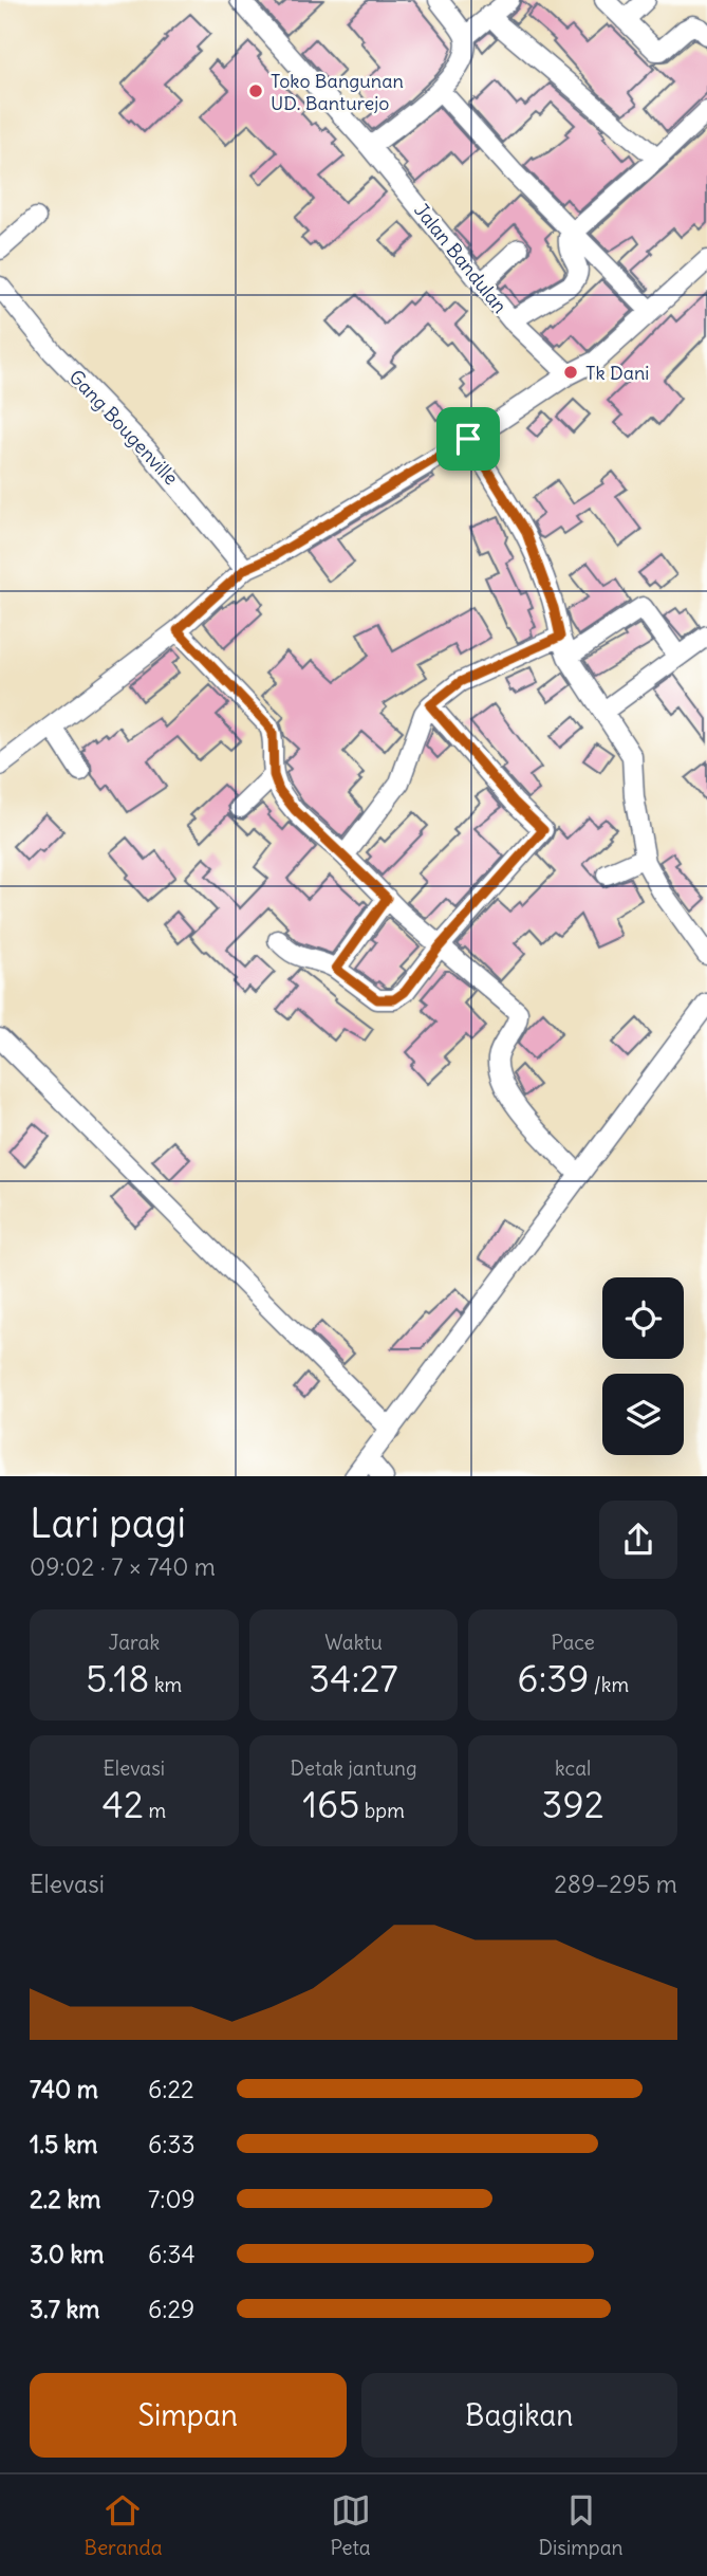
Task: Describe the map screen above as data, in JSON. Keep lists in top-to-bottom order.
{
  "streets": {
    "street": ["Jalan Bandulan", "Gang Bougenville"]
  },
  "places": ["Toko Bangunan UD. Banturejo", "Tk Dani"],
  "page": {
    "heading": ["Lari pagi", "09:02 · 7 × 740 m"],
    "stats": [
      ["Jarak", "5.18 km"],
      ["Waktu", "34:27"],
      ["Pace", "6:39 /km"],
      ["Elevasi", "42 m"],
      ["Detak jantung", "165 bpm"],
      ["kcal", "392"]
    ],
    "chart": ["Elevasi", "289–295 m"],
    "list": [
      {
        "name": "740 m",
        "note": "6:22"
      },
      {
        "name": "1.5 km",
        "note": "6:33"
      },
      {
        "name": "2.2 km",
        "note": "7:09"
      },
      {
        "name": "3.0 km",
        "note": "6:34"
      },
      {
        "name": "3.7 km",
        "note": "6:29"
      }
    ],
    "buttons": ["Simpan", "Bagikan"],
    "tabs": ["Beranda", "Peta", "Disimpan"]
  }
}
